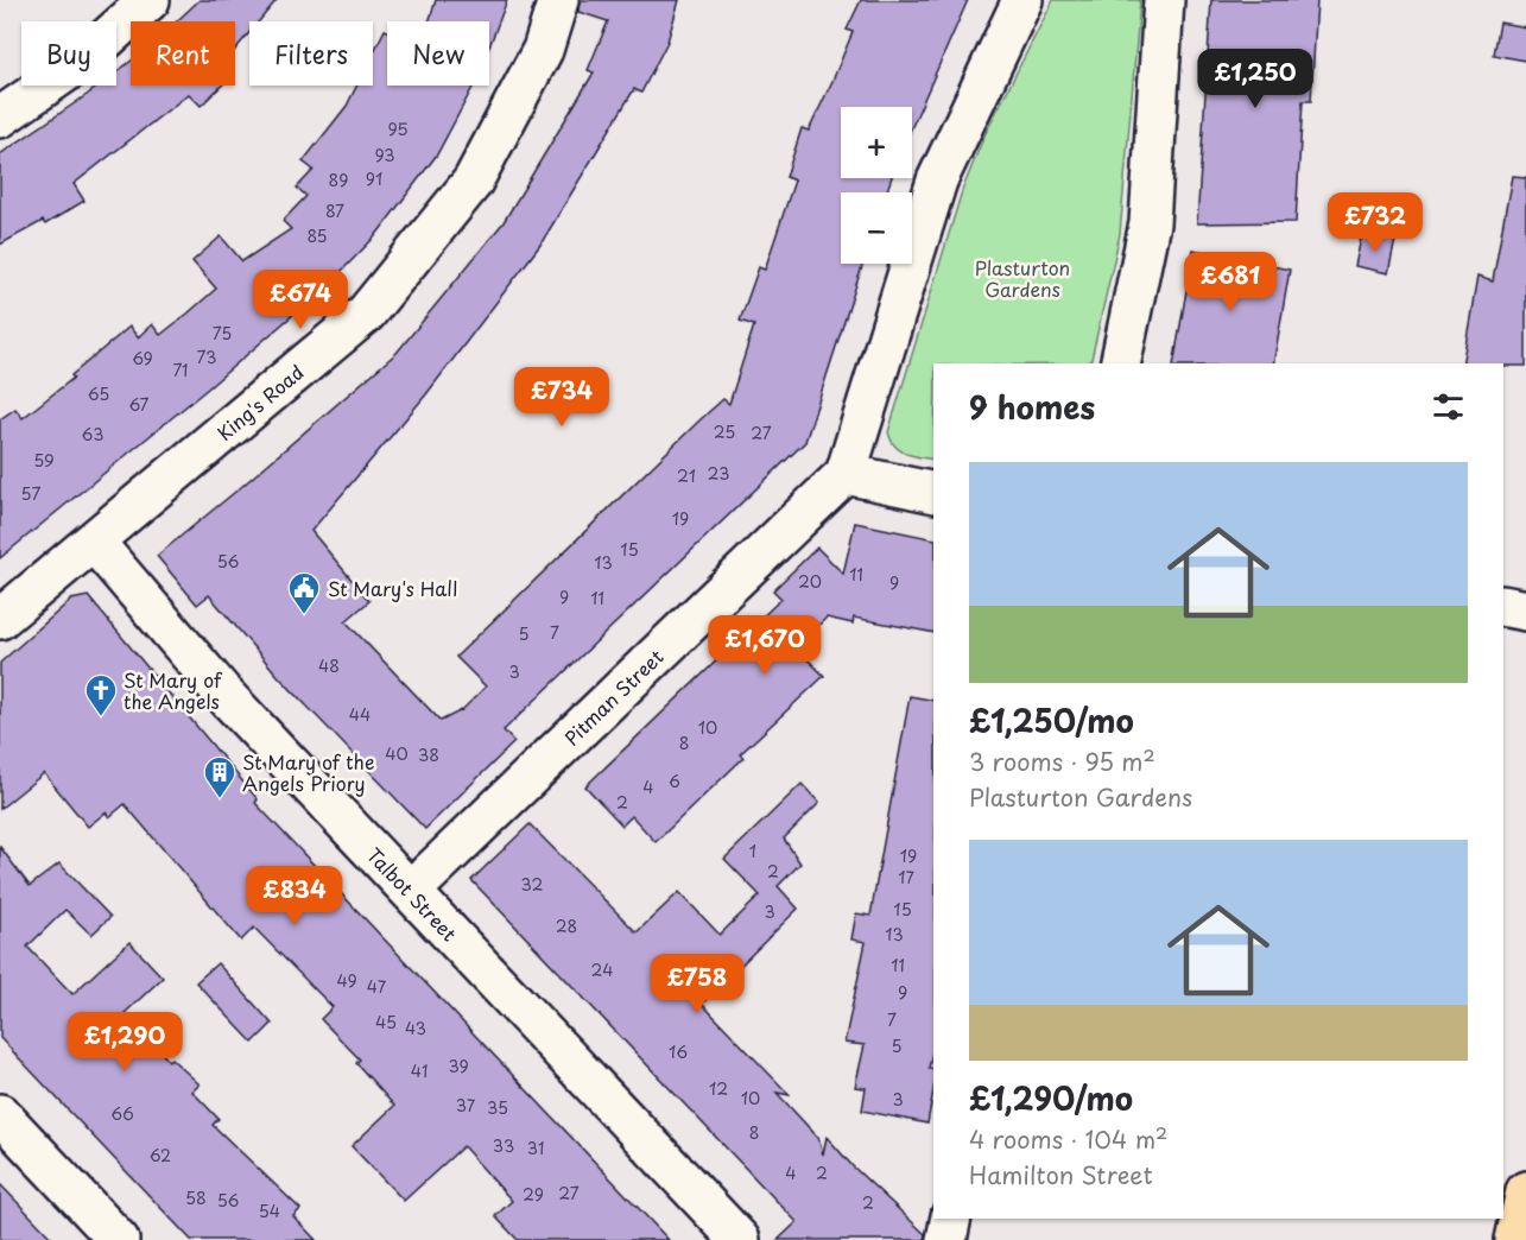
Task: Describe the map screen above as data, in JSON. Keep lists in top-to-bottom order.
{
  "streets": {
    "street": ["King's Road", "Pitman Street", "Talbot Street"]
  },
  "crossings": [
    ["King's Road", "Talbot Street"],
    ["Pitman Street", "Talbot Street"]
  ],
  "parks": ["Plasturton Gardens"],
  "places": {
    "public building": ["St Mary's Hall"],
    "church": ["St Mary of the Angels"],
    "building": ["St Mary of the Angels Priory"]
  },
  "house_numbers": [
    "95",
    "93",
    "91",
    "89",
    "87",
    "85",
    "75",
    "73",
    "69",
    "71",
    "65",
    "67",
    "25",
    "27",
    "63",
    "59",
    "23",
    "21",
    "57",
    "19",
    "15",
    "56",
    "13",
    "11",
    "20",
    "9",
    "9",
    "11",
    "7",
    "5",
    "48",
    "3",
    "44",
    "10",
    "8",
    "40",
    "38",
    "6",
    "4",
    "2",
    "1",
    "19",
    "2",
    "17",
    "32",
    "15",
    "3",
    "28",
    "13",
    "11",
    "24",
    "49",
    "47",
    "9",
    "7",
    "45",
    "43",
    "5",
    "16",
    "39",
    "41",
    "12",
    "10",
    "3",
    "37",
    "35",
    "66",
    "8",
    "33",
    "31",
    "62",
    "4",
    "2",
    "27",
    "29",
    "58",
    "56",
    "2",
    "54"
  ],
  "page": {
    "chip": [
      "Buy",
      "Rent",
      "Filters",
      "New"
    ],
    "price": [
      "£1,250",
      "£732",
      "£681",
      "£674",
      "£734",
      "£1,670",
      "£834",
      "£758",
      "£1,290"
    ],
    "map_buttons": ["+", "−"],
    "heading": "9 homes",
    "list": [
      {
        "name": "£1,250/mo",
        "note": "3 rooms · 95 m² · Plasturton Gardens"
      },
      {
        "name": "£1,290/mo",
        "note": "4 rooms · 104 m² · Hamilton Street"
      }
    ]
  }
}
